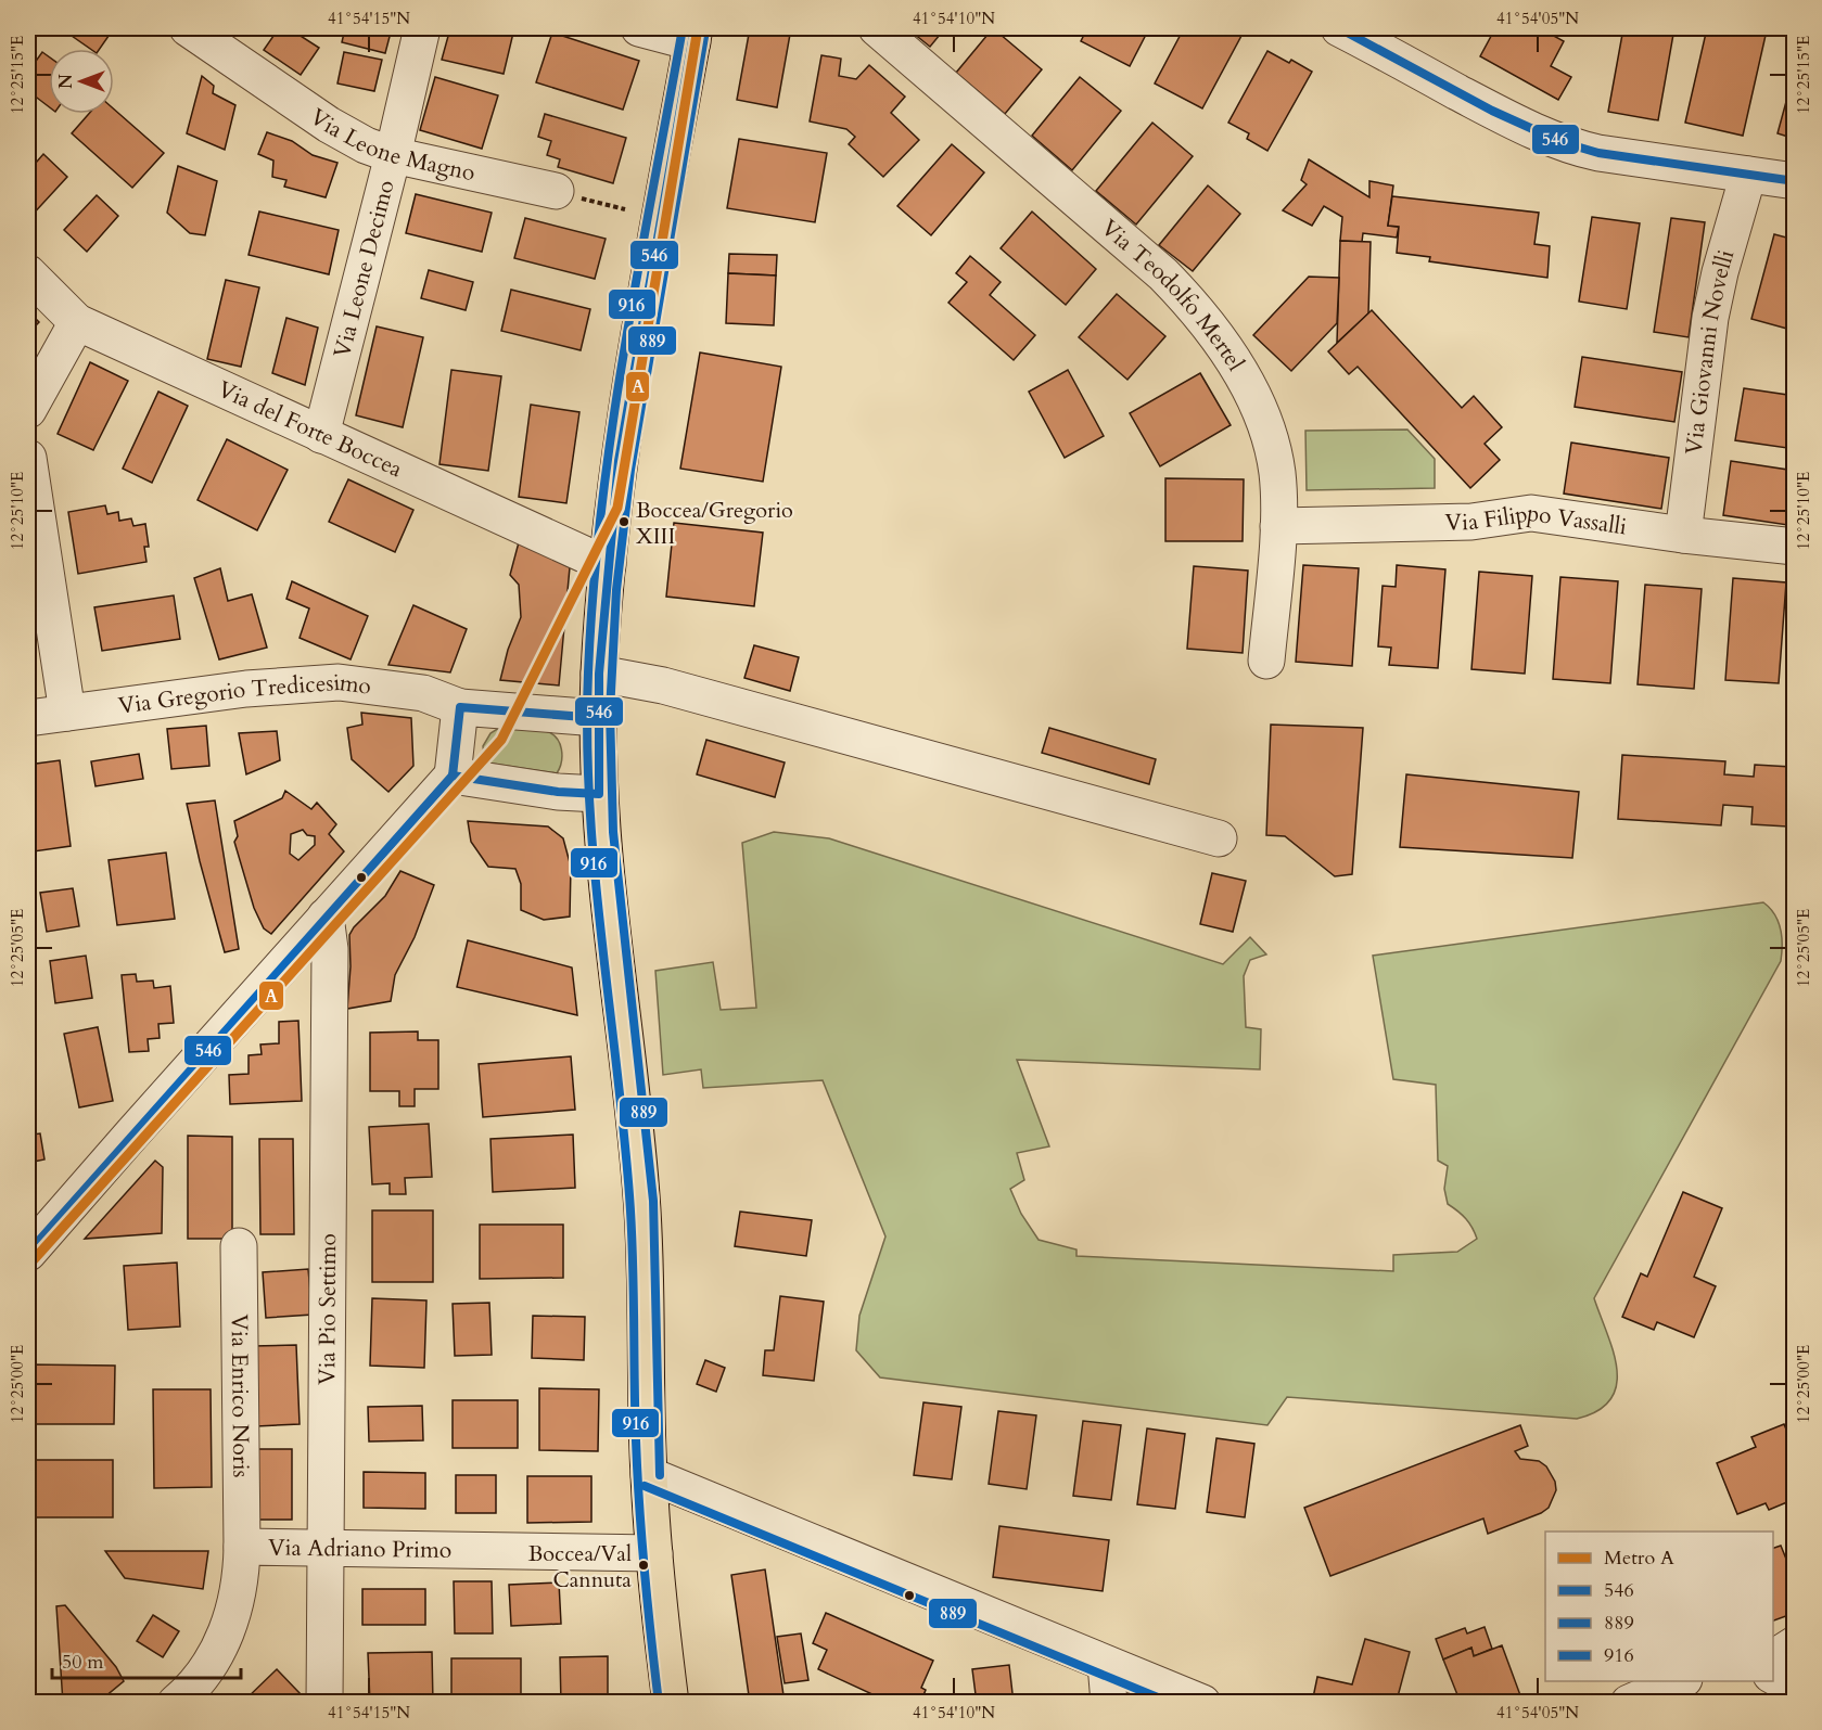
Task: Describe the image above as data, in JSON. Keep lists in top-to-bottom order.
{
  "streets": {
    "street": [
      "Via Leone Magno",
      "Via Leone Decimo",
      "Via Teodolfo Mertel",
      "Via Giovanni Novelli",
      "Via del Forte Boccea",
      "Via Filippo Vassalli",
      "Via Gregorio Tredicesimo",
      "Via Pio Settimo",
      "Via Enrico Noris",
      "Via Adriano Primo"
    ]
  },
  "crossings": [
    ["Via Leone Magno", "Via Leone Decimo"],
    ["Via Leone Decimo", "Via del Forte Boccea"],
    ["Via Teodolfo Mertel", "Via Filippo Vassalli"],
    ["Via Giovanni Novelli", "Via Filippo Vassalli"],
    ["Via Pio Settimo", "Via Adriano Primo"],
    ["Via Enrico Noris", "Via Adriano Primo"]
  ],
  "places": ["Boccea/Gregorio XIII", "Boccea/Val Cannuta"],
  "lines": [
    "metro line A",
    "transit line 546",
    "transit line 916",
    "transit line 889"
  ],
  "legend": [
    "Metro A",
    "546",
    "889",
    "916"
  ],
  "scale_bar": "50 m",
  "north": "left",
  "coordinates": [
    "41°54'15\"N",
    "41°54'10\"N",
    "41°54'05\"N",
    "12°25'15\"E",
    "12°25'10\"E",
    "12°25'05\"E",
    "12°25'00\"E"
  ]
}
